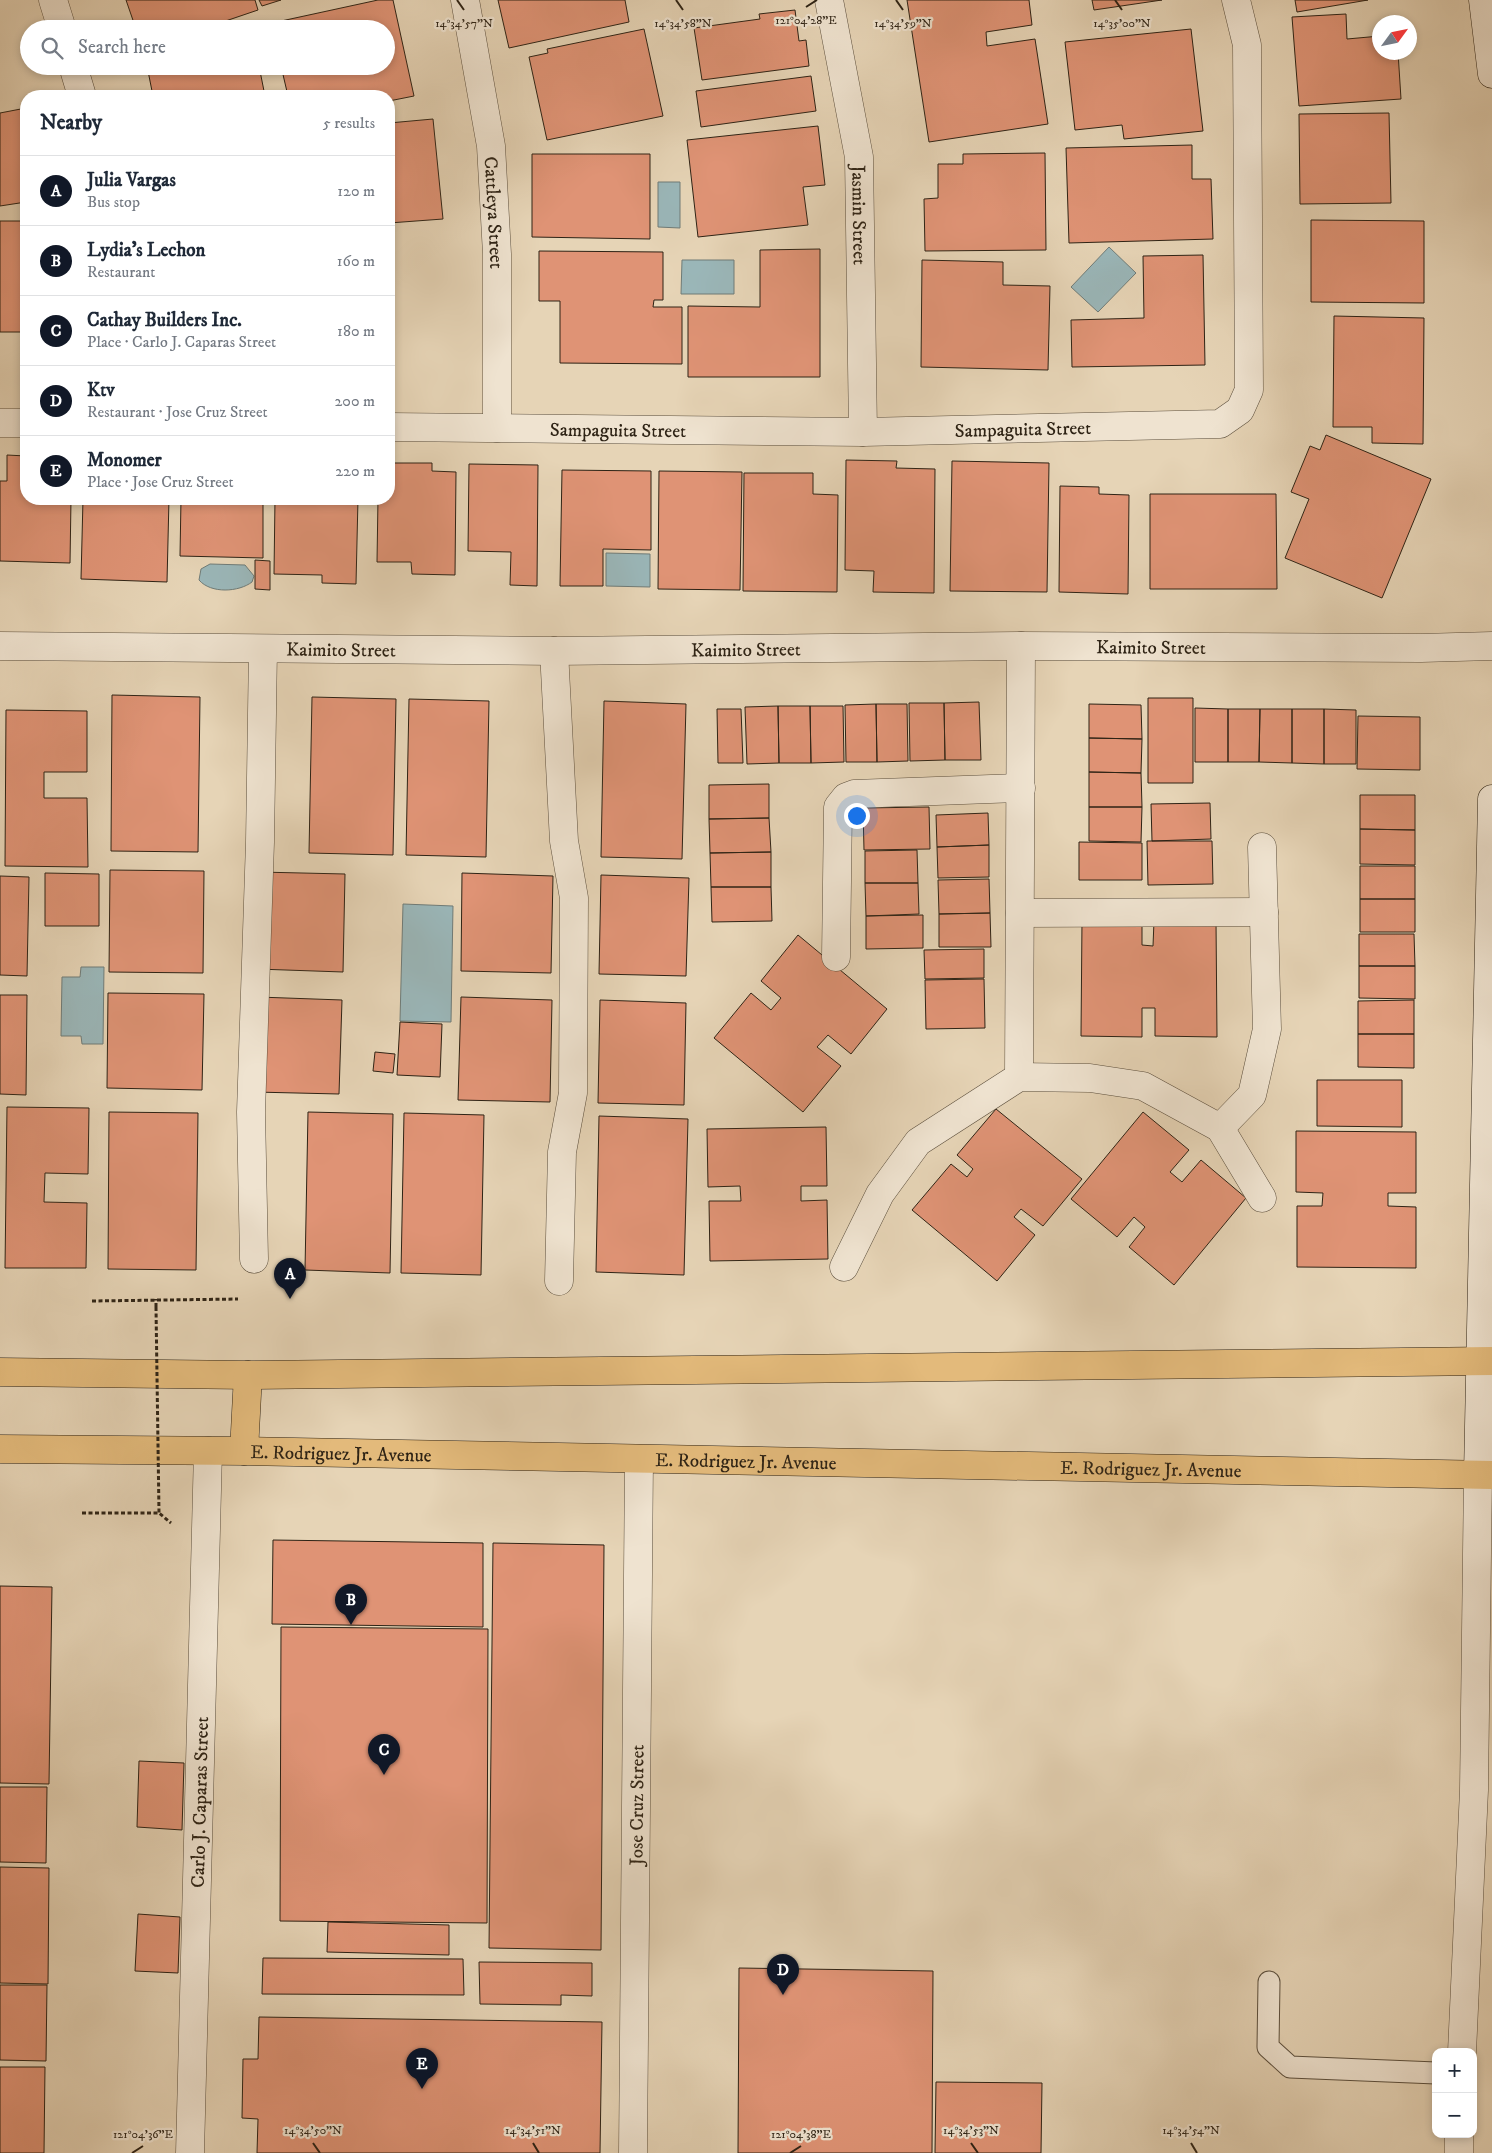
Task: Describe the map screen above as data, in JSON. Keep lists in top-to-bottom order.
{
  "streets": {
    "main road": ["E. Rodriguez Jr. Avenue"],
    "street": [
      "Cattleya Street",
      "Jasmin Street",
      "Sampaguita Street",
      "Kaimito Street",
      "Carlo J. Caparas Street",
      "Jose Cruz Street"
    ]
  },
  "crossings": [
    ["Cattleya Street", "Sampaguita Street"],
    ["Jasmin Street", "Sampaguita Street"],
    ["E. Rodriguez Jr. Avenue", "Carlo J. Caparas Street"],
    ["E. Rodriguez Jr. Avenue", "Jose Cruz Street"]
  ],
  "north": "top right",
  "page": {
    "search": "Search here",
    "heading": ["Nearby", "5 results"],
    "list": [
      {
        "mark": "A",
        "name": "Julia Vargas",
        "note": "Bus stop",
        "value": "120 m"
      },
      {
        "mark": "B",
        "name": "Lydia's Lechon",
        "note": "Restaurant",
        "value": "160 m"
      },
      {
        "mark": "C",
        "name": "Cathay Builders Inc.",
        "note": "Place · Carlo J. Caparas Street",
        "value": "180 m"
      },
      {
        "mark": "D",
        "name": "Ktv",
        "note": "Restaurant · Jose Cruz Street",
        "value": "200 m"
      },
      {
        "mark": "E",
        "name": "Monomer",
        "note": "Place · Jose Cruz Street",
        "value": "220 m"
      }
    ],
    "pins": [
      "A",
      "B",
      "C",
      "D",
      "E"
    ],
    "map_buttons": ["+", "−"]
  },
  "coordinates": [
    "121°04'28\"E",
    "14°34'57\"N",
    "14°34'58\"N",
    "14°34'59\"N",
    "14°35'00\"N",
    "14°34'50\"N",
    "14°34'51\"N",
    "14°34'53\"N",
    "14°34'54\"N",
    "121°04'36\"E",
    "121°04'38\"E"
  ]
}
